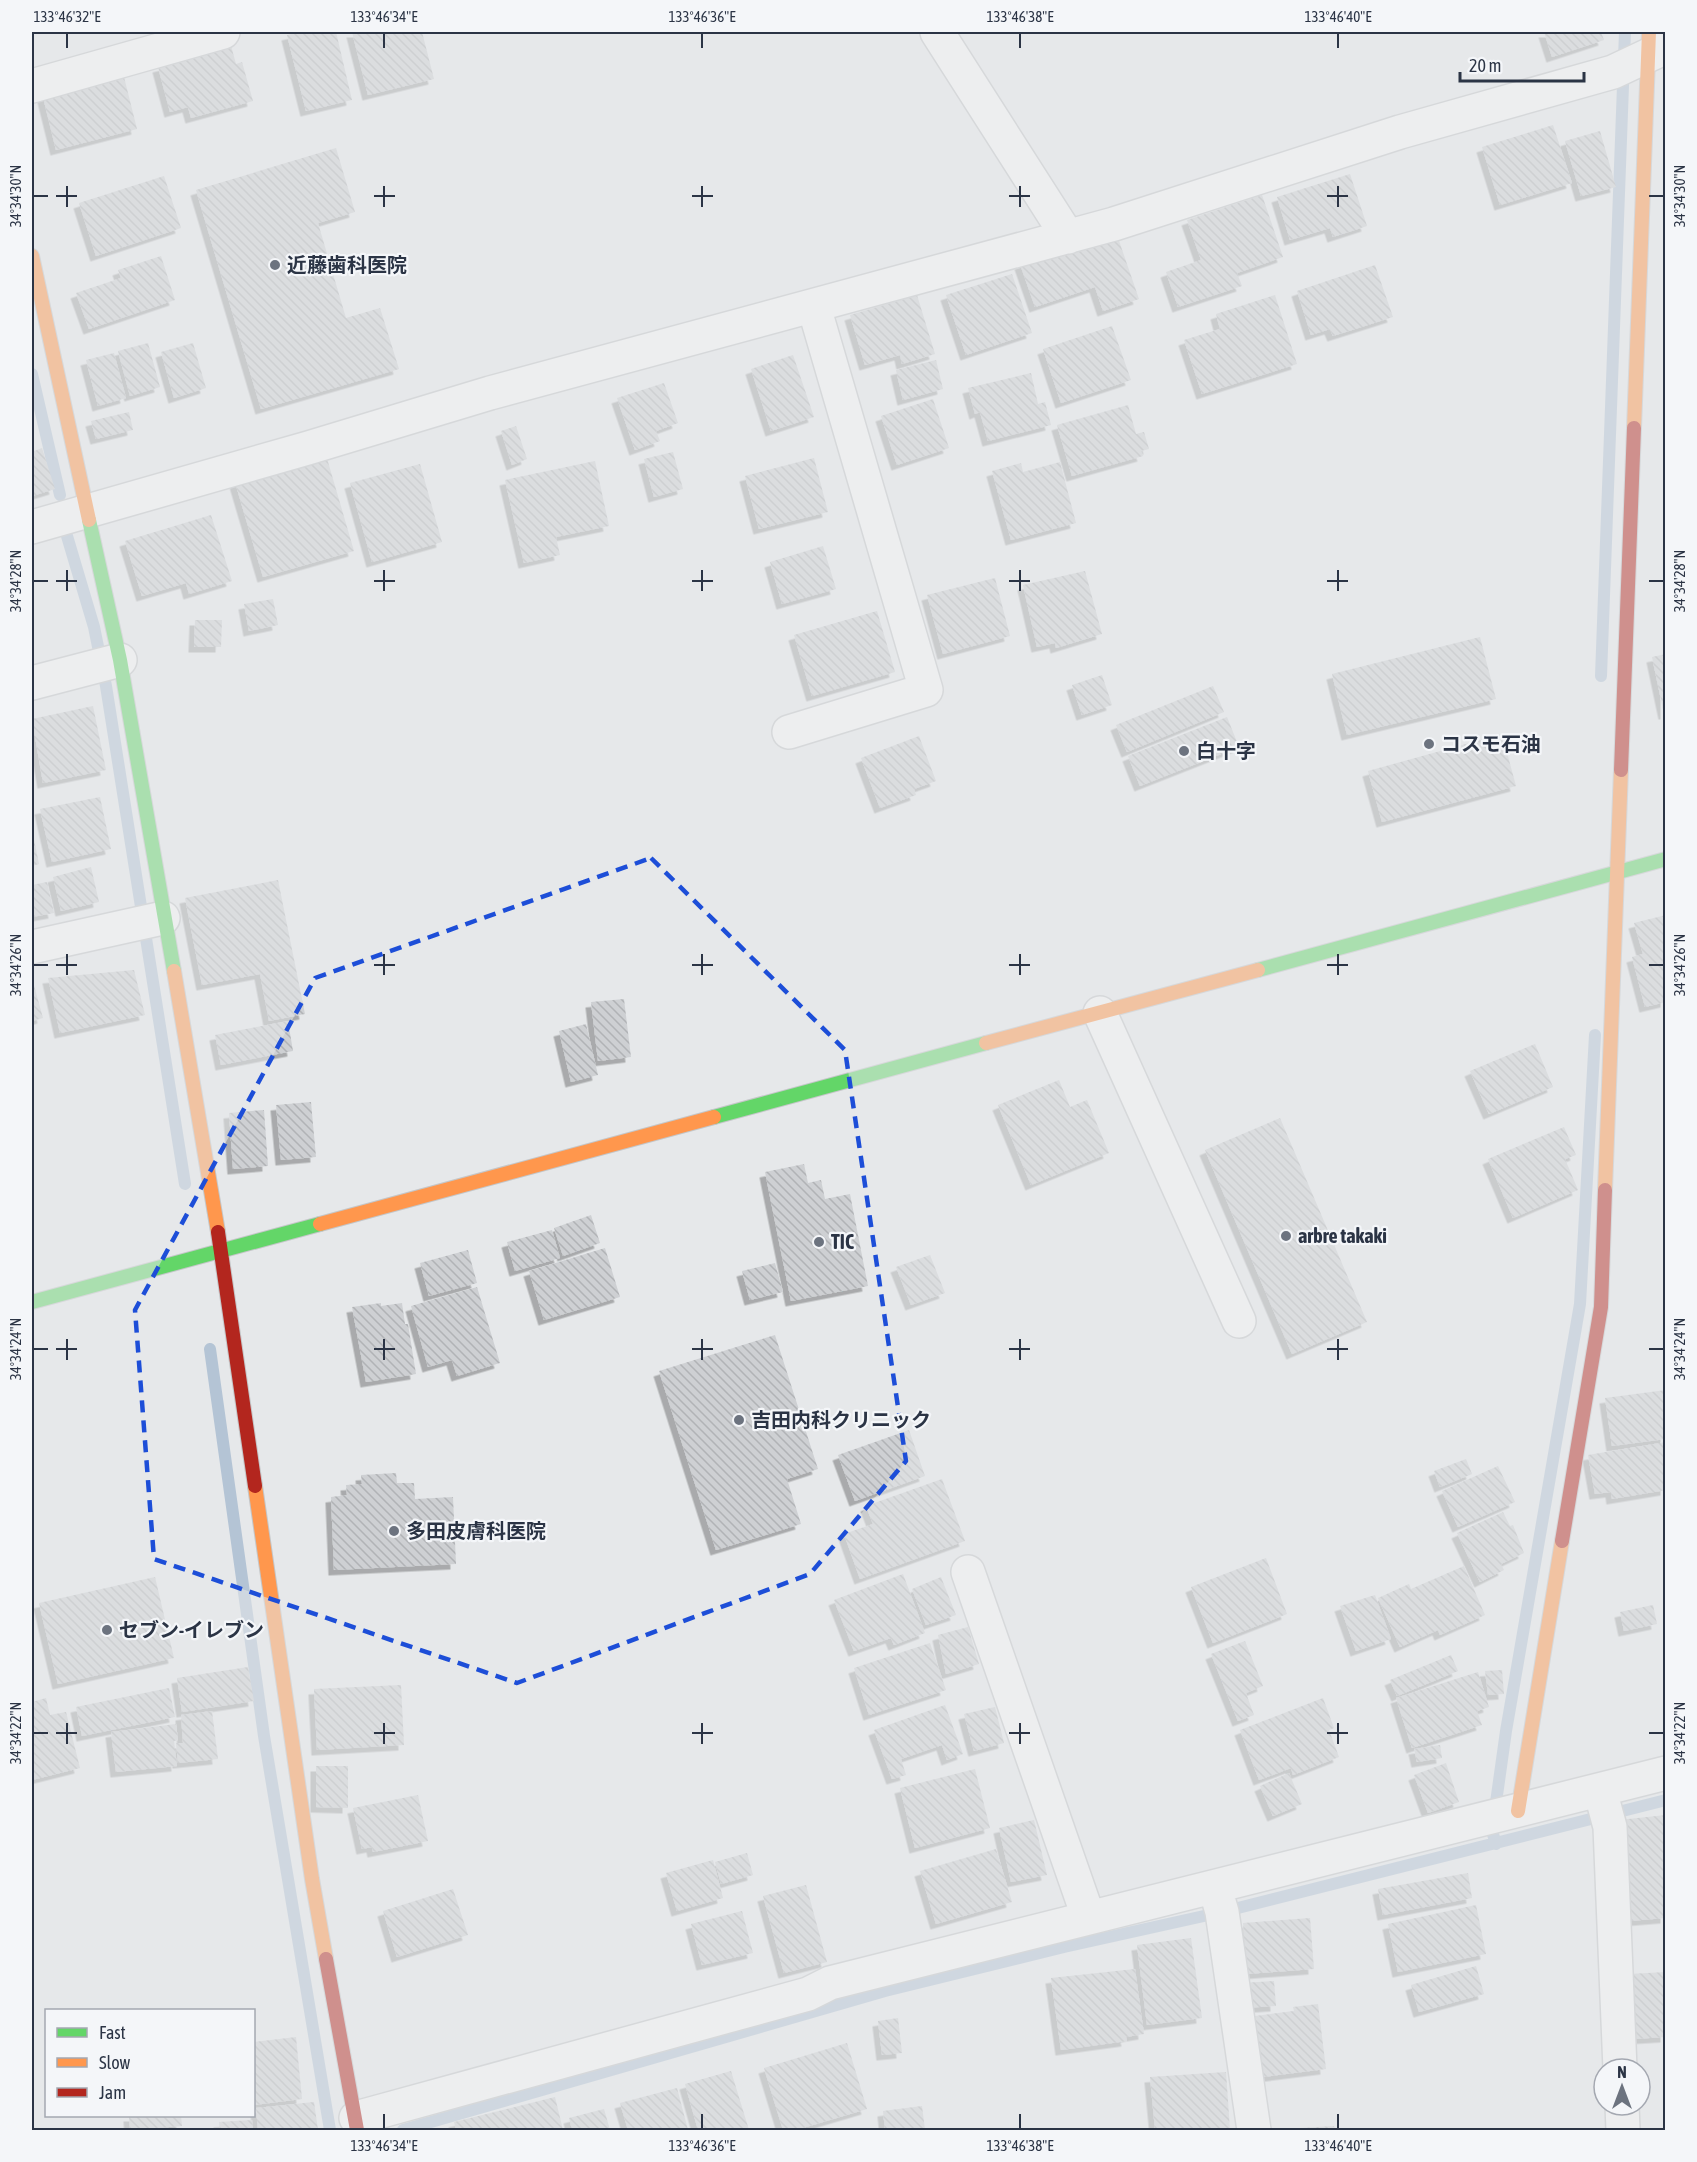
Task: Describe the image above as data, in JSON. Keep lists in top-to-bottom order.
{
  "places": [
    "近藤歯科医院",
    "コスモ石油",
    "白十字",
    "arbre takaki",
    "TIC",
    "吉田内科クリニック",
    "多田皮膚科医院",
    "セブン-イレブン"
  ],
  "legend": ["Fast", "Slow", "Jam"],
  "scale_bar": "20 m",
  "north": "top",
  "coordinates": [
    "133°46'32\"E",
    "133°46'34\"E",
    "133°46'36\"E",
    "133°46'38\"E",
    "133°46'40\"E",
    "34°34'30\"N",
    "34°34'28\"N",
    "34°34'26\"N",
    "34°34'24\"N",
    "34°34'22\"N"
  ]
}
